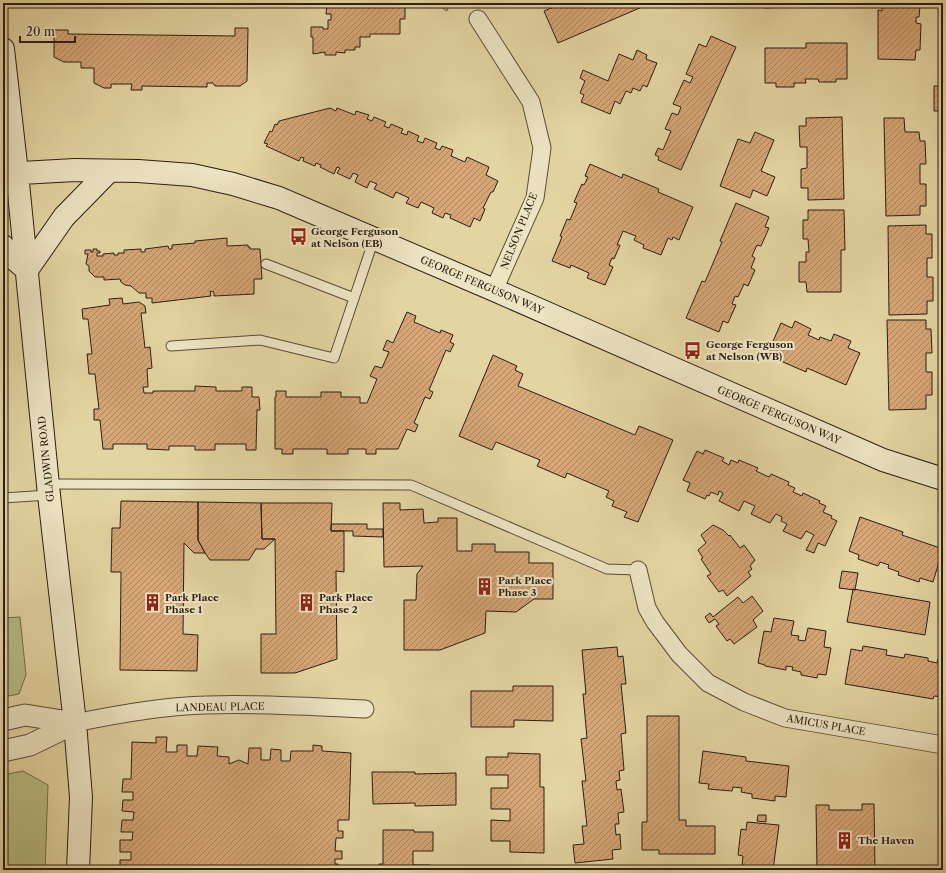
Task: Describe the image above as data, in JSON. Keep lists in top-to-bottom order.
{
  "streets": {
    "main road": ["GEORGE FERGUSON WAY", "GLADWIN ROAD"],
    "street": ["NELSON PLACE", "LANDEAU PLACE", "AMICUS PLACE"]
  },
  "crossings": [
    ["NELSON PLACE", "GEORGE FERGUSON WAY"],
    ["GEORGE FERGUSON WAY", "GLADWIN ROAD"],
    ["GLADWIN ROAD", "LANDEAU PLACE"]
  ],
  "places": {
    "bus stop": ["George Ferguson at Nelson (EB)", "George Ferguson at Nelson (WB)"],
    "building": [
      "Park Place Phase 3",
      "Park Place Phase 1",
      "Park Place Phase 2",
      "The Haven"
    ]
  },
  "scale_bar": "20 m"
}
